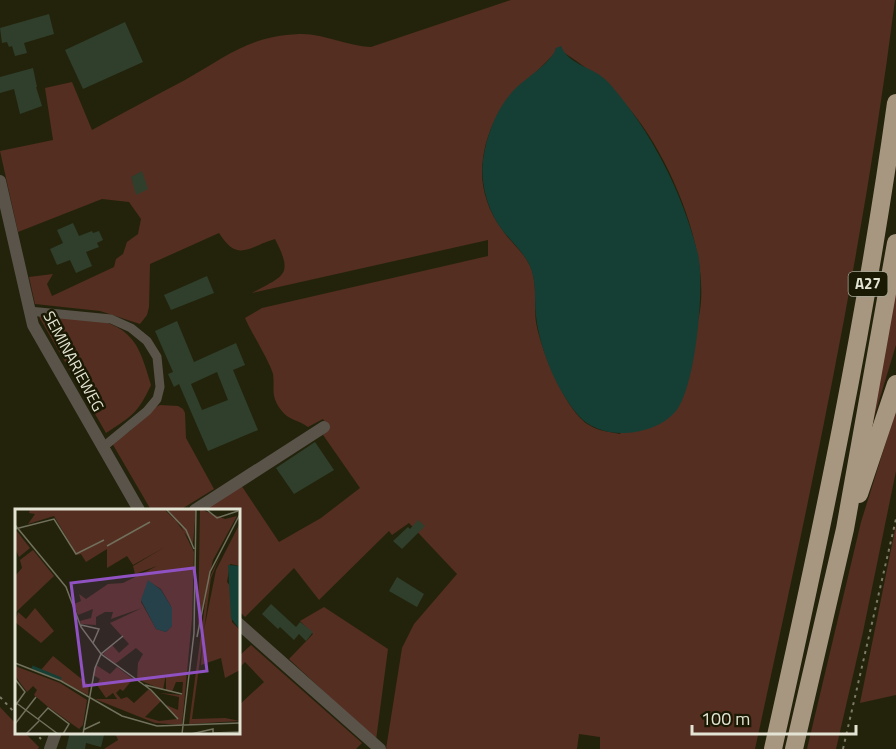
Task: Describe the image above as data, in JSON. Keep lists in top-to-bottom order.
{
  "streets": {
    "highway": ["A27"],
    "street": ["SEMINARIEWEG"]
  },
  "scale_bar": "100 m"
}
